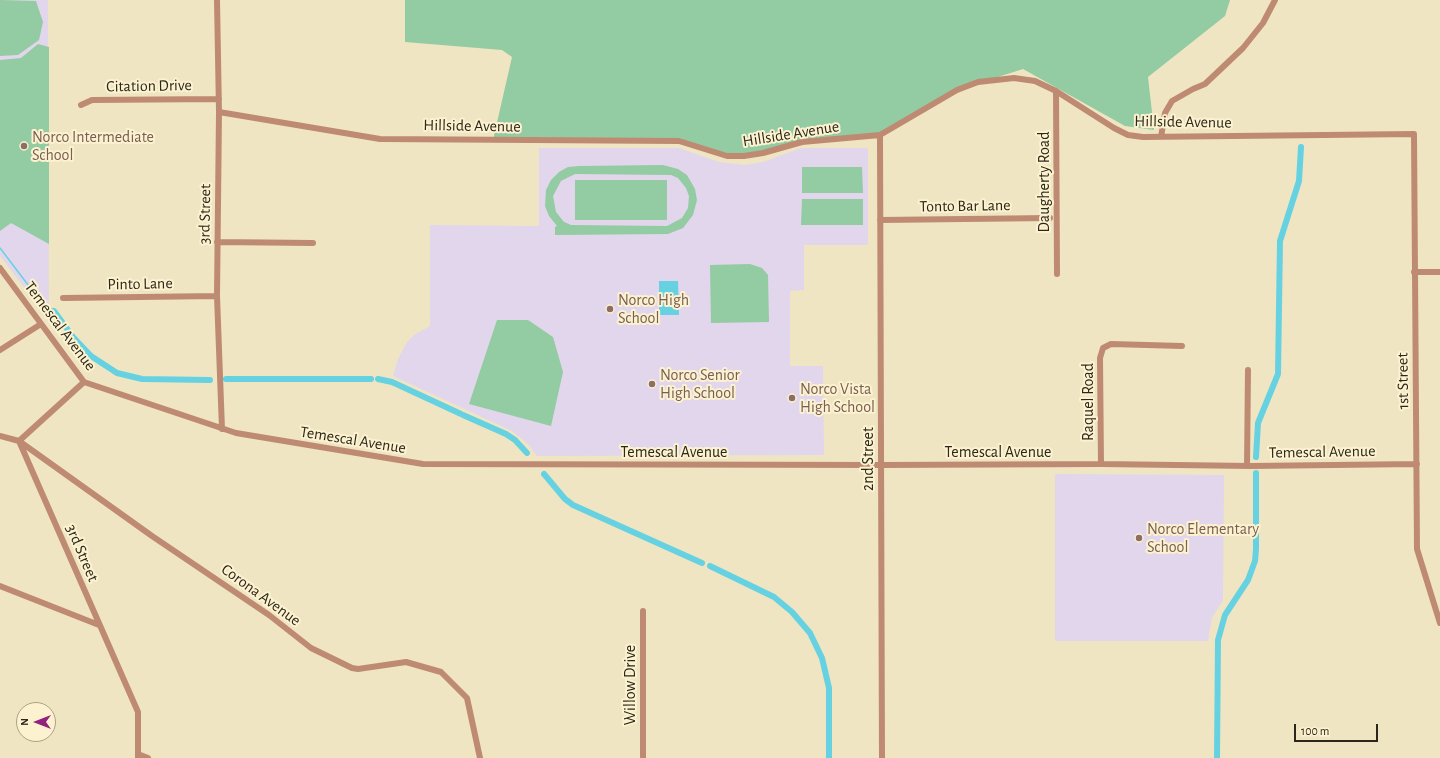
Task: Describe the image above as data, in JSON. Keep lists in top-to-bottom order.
{
  "streets": {
    "street": [
      "Citation Drive",
      "Hillside Avenue",
      "Daugherty Road",
      "Tonto Bar Lane",
      "3rd Street",
      "Pinto Lane",
      "Temescal Avenue",
      "1st Street",
      "Raquel Road",
      "2nd Street",
      "Corona Avenue",
      "Willow Drive"
    ]
  },
  "crossings": [
    ["Citation Drive", "3rd Street"],
    ["Hillside Avenue", "Daugherty Road"],
    ["Hillside Avenue", "3rd Street"],
    ["Hillside Avenue", "1st Street"],
    ["Hillside Avenue", "2nd Street"],
    ["Tonto Bar Lane", "2nd Street"],
    ["3rd Street", "Pinto Lane"],
    ["3rd Street", "Temescal Avenue"],
    ["3rd Street", "Corona Avenue"],
    ["Temescal Avenue", "1st Street"],
    ["Temescal Avenue", "Raquel Road"],
    ["Temescal Avenue", "2nd Street"]
  ],
  "places": [
    "Norco Intermediate School",
    "Norco High School",
    "Norco Senior High School",
    "Norco Vista High School",
    "Norco Elementary School"
  ],
  "scale_bar": "100 m",
  "north": "left"
}
